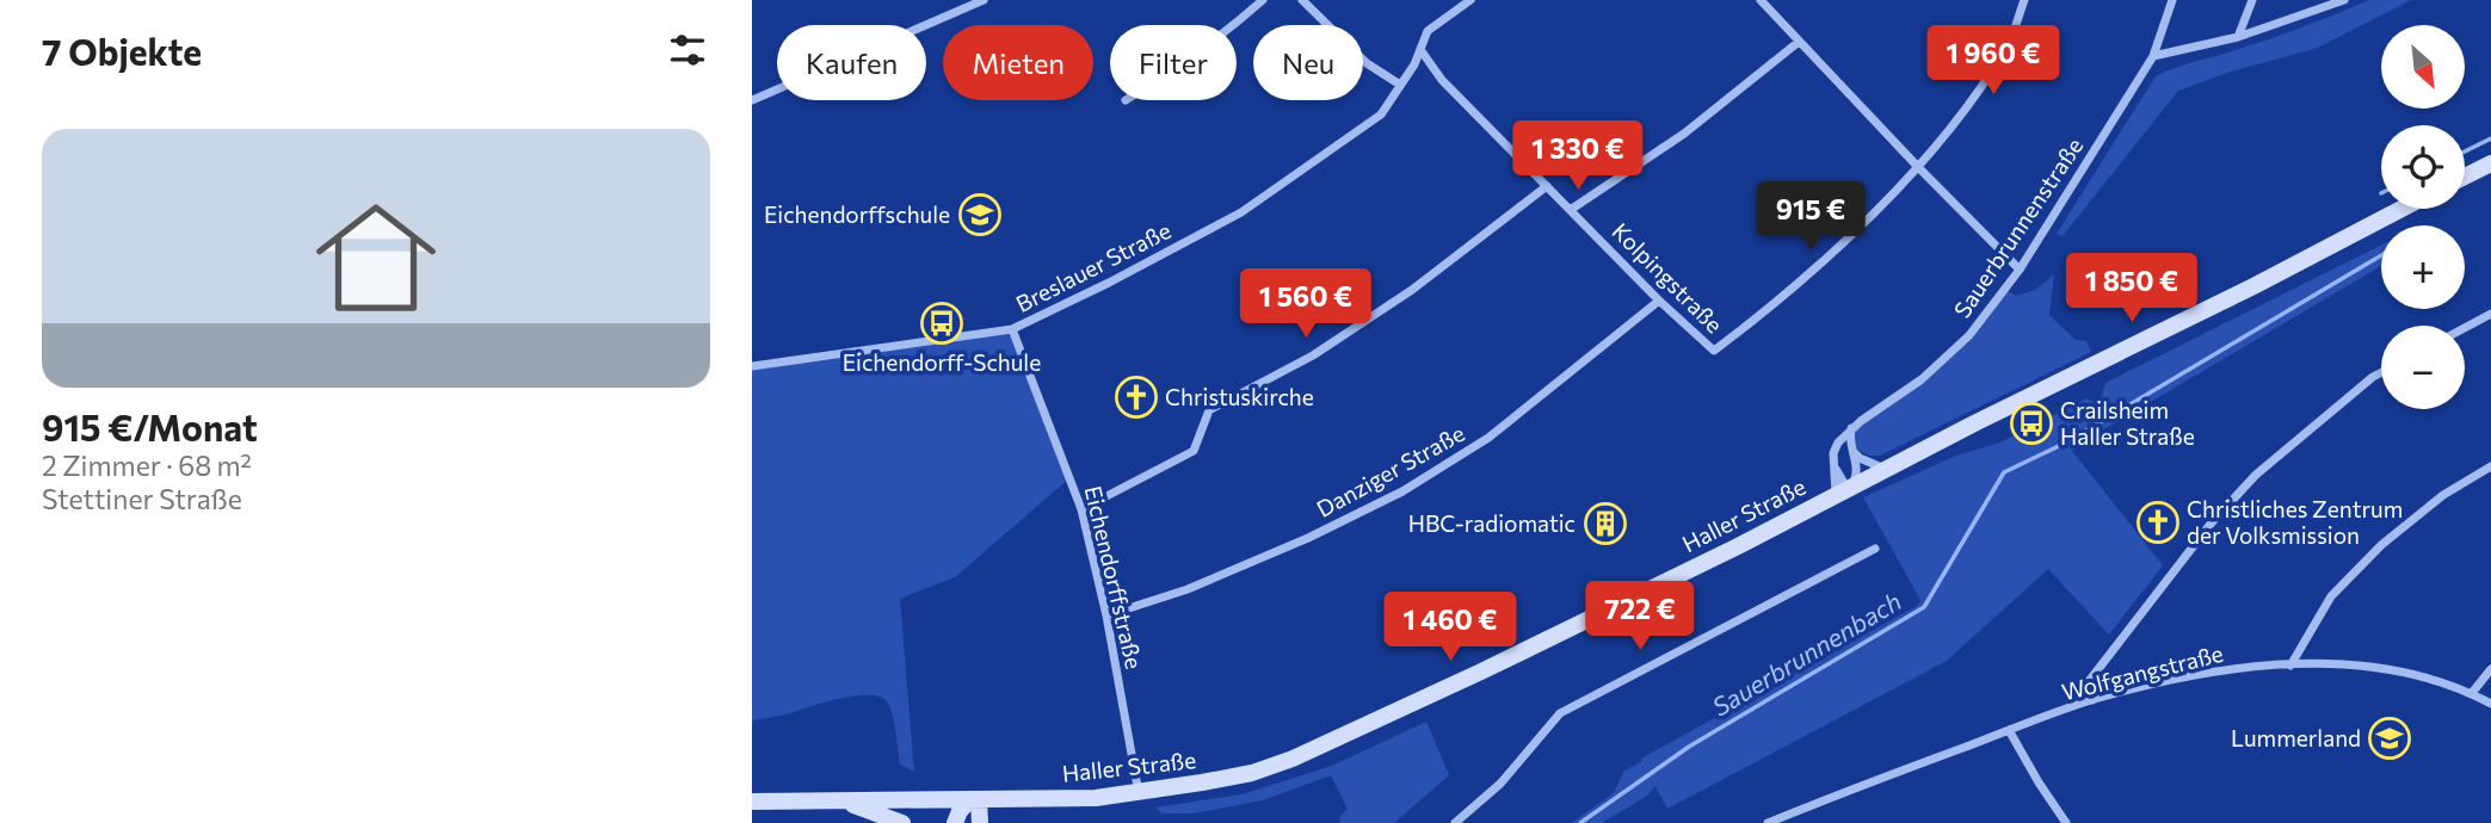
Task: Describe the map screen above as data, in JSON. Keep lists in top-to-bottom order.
{
  "streets": {
    "main road": ["Haller Straße"],
    "street": [
      "Sauerbrunnenstraße",
      "Breslauer Straße",
      "Kolpingstraße",
      "Danziger Straße",
      "Eichendorffstraße",
      "Wolfgangstraße"
    ]
  },
  "crossings": [
    ["Breslauer Straße", "Kolpingstraße"],
    ["Breslauer Straße", "Eichendorffstraße"],
    ["Kolpingstraße", "Danziger Straße"],
    ["Danziger Straße", "Eichendorffstraße"],
    ["Haller Straße", "Eichendorffstraße"]
  ],
  "water": ["Sauerbrunnenbach"],
  "places": {
    "school or university": ["Eichendorffschule", "Lummerland"],
    "bus stop": ["Eichendorff-Schule", "Crailsheim Haller Straße"],
    "church": ["Christuskirche", "Christliches Zentrum der Volksmission"],
    "building": ["HBC-radiomatic"]
  },
  "north": "bottom right",
  "page": {
    "heading": "7 Objekte",
    "map_buttons": ["+", "−"],
    "price": [
      "1 960 €",
      "1 330 €",
      "915 €",
      "1 850 €",
      "1 560 €",
      "722 €",
      "1 460 €"
    ],
    "chip": [
      "Kaufen",
      "Mieten",
      "Filter",
      "Neu"
    ],
    "list": [
      {
        "name": "915 €/Monat",
        "note": "2 Zimmer · 68 m² · Stettiner Straße"
      }
    ]
  }
}
